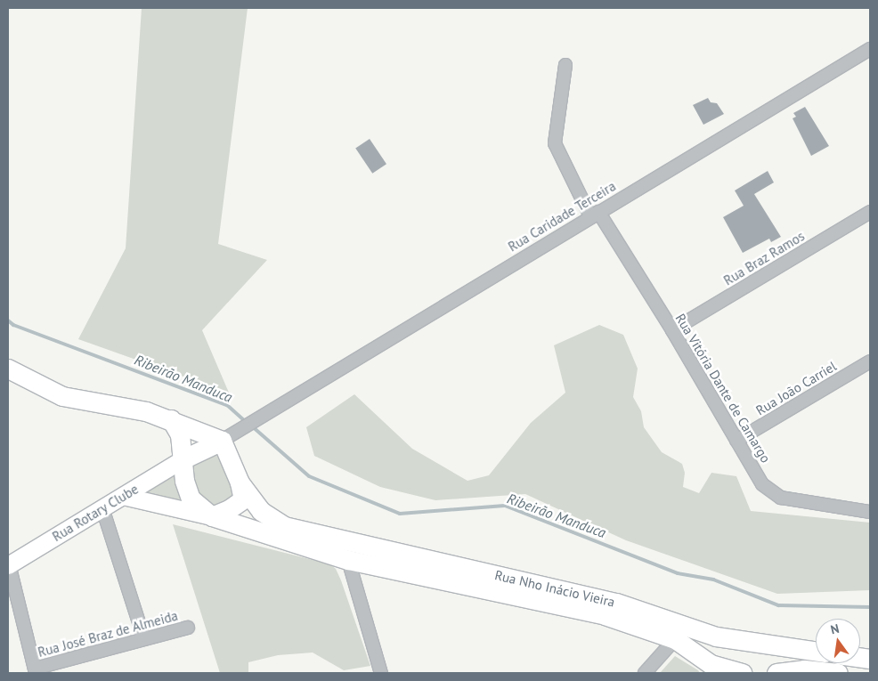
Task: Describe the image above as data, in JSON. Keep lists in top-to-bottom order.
{
  "streets": {
    "main road": ["Rua Rotary Clube", "Rua Nho Inácio Vieira"],
    "street": [
      "Rua Caridade Terceira",
      "Rua Braz Ramos",
      "Rua Vitória Dante de Camargo",
      "Rua João Carriel",
      "Rua José Braz de Almeida"
    ]
  },
  "crossings": [
    ["Rua Caridade Terceira", "Rua Vitória Dante de Camargo"],
    ["Rua Braz Ramos", "Rua Vitória Dante de Camargo"],
    ["Rua Vitória Dante de Camargo", "Rua João Carriel"]
  ],
  "water": ["Ribeirão Manduca"],
  "north": "top"
}
